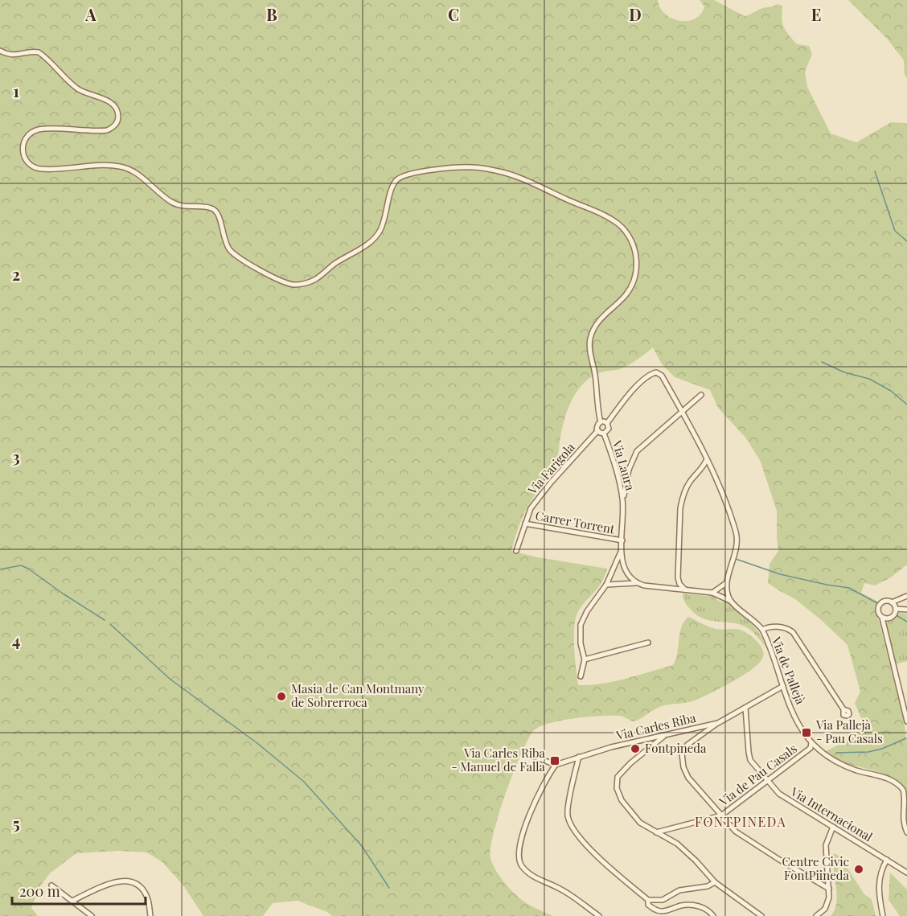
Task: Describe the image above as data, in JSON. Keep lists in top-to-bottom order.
{
  "streets": {
    "street": [
      "Via Laura",
      "Via Farigola",
      "Carrer Torrent",
      "Via de Pallejà",
      "Via Carles Riba",
      "Via de Pau Casals",
      "Via Internacional"
    ]
  },
  "crossings": [
    ["Via Laura", "Via Farigola"],
    ["Via Laura", "Carrer Torrent"],
    ["Via Laura", "Via de Pallejà"],
    ["Via Farigola", "Carrer Torrent"],
    ["Via de Pallejà", "Via Carles Riba"],
    ["Via de Pallejà", "Via de Pau Casals"],
    ["Via Carles Riba", "Via Internacional"],
    ["Via de Pau Casals", "Via Internacional"]
  ],
  "districts": ["FONTPINEDA"],
  "places": {
    "other": ["Masia de Can Montmany de Sobrerroca", "Fontpineda", "Centre Civic FontPiineda"],
    "transit": ["Via Pallejà - Pau Casals", "Via Carles Riba - Manuel de Falla"]
  },
  "scale_bar": "200 m",
  "grid": {
    "columns": [
      "A",
      "B",
      "C",
      "D",
      "E"
    ],
    "rows": [
      "1",
      "2",
      "3",
      "4",
      "5"
    ]
  }
}
